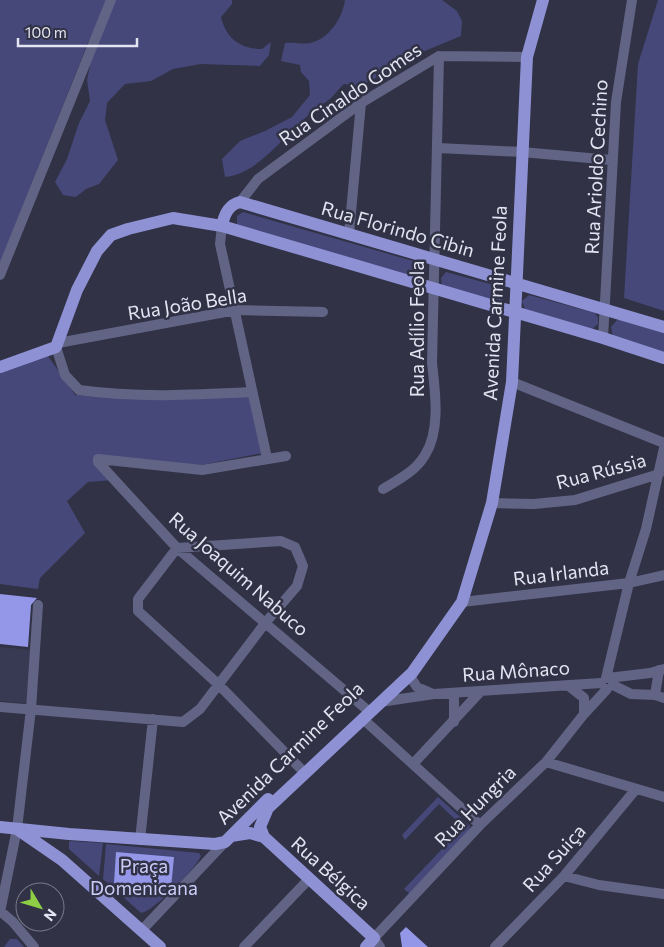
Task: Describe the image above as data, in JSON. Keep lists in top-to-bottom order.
{
  "streets": {
    "main road": ["Rua Florindo Cibin", "Avenida Carmine Feola", "Rua Bélgica"],
    "street": [
      "Rua Cinaldo Gomes",
      "Rua Arioldo Cechino",
      "Rua João Bella",
      "Rua Adílio Feola",
      "Rua Rússia",
      "Rua Irlanda",
      "Rua Joaquim Nabuco",
      "Rua Mônaco",
      "Rua Hungria",
      "Rua Suiça"
    ]
  },
  "crossings": [
    ["Rua Cinaldo Gomes", "Rua Florindo Cibin"],
    ["Rua Cinaldo Gomes", "Avenida Carmine Feola"],
    ["Rua Cinaldo Gomes", "Rua Adílio Feola"],
    ["Rua Arioldo Cechino", "Rua Florindo Cibin"],
    ["Rua Florindo Cibin", "Avenida Carmine Feola"],
    ["Rua Florindo Cibin", "Rua Adílio Feola"],
    ["Avenida Carmine Feola", "Rua Rússia"],
    ["Avenida Carmine Feola", "Rua Irlanda"],
    ["Avenida Carmine Feola", "Rua Joaquim Nabuco"],
    ["Avenida Carmine Feola", "Rua Mônaco"],
    ["Avenida Carmine Feola", "Rua Bélgica"],
    ["Rua Rússia", "Rua Hungria"],
    ["Rua Irlanda", "Rua Hungria"],
    ["Rua Joaquim Nabuco", "Rua Hungria"],
    ["Rua Mônaco", "Rua Hungria"],
    ["Rua Hungria", "Rua Bélgica"]
  ],
  "parks": ["Praça Domenicana"],
  "scale_bar": "100 m",
  "north": "bottom right"
}
